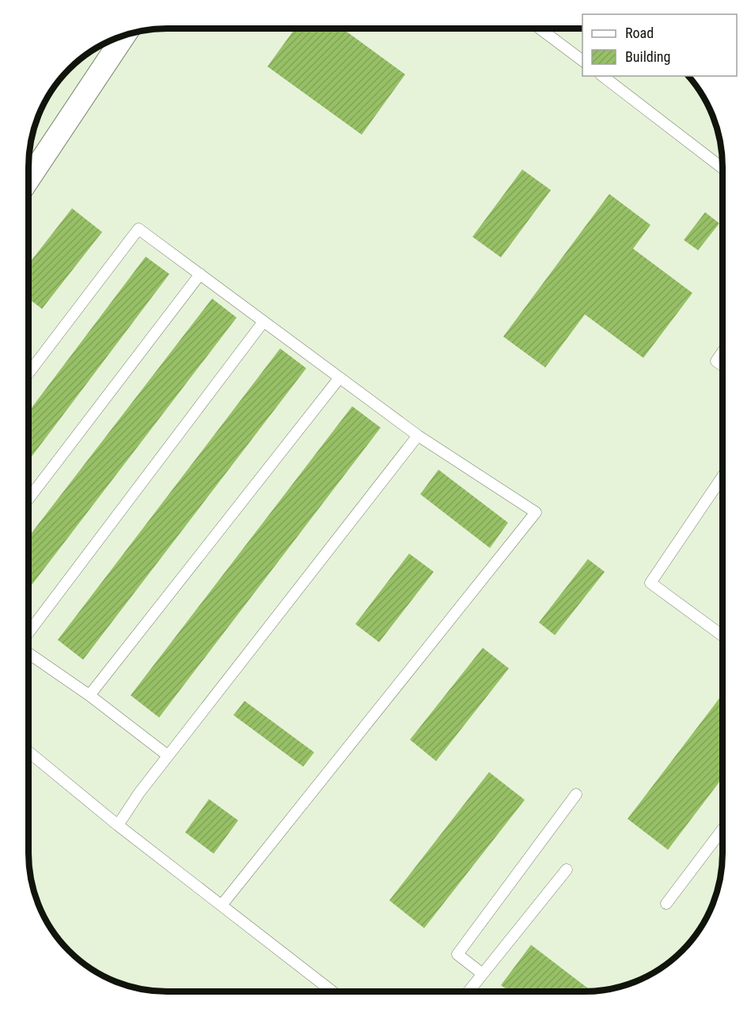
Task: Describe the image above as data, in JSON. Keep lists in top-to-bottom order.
{
  "legend": ["Road", "Building"]
}
